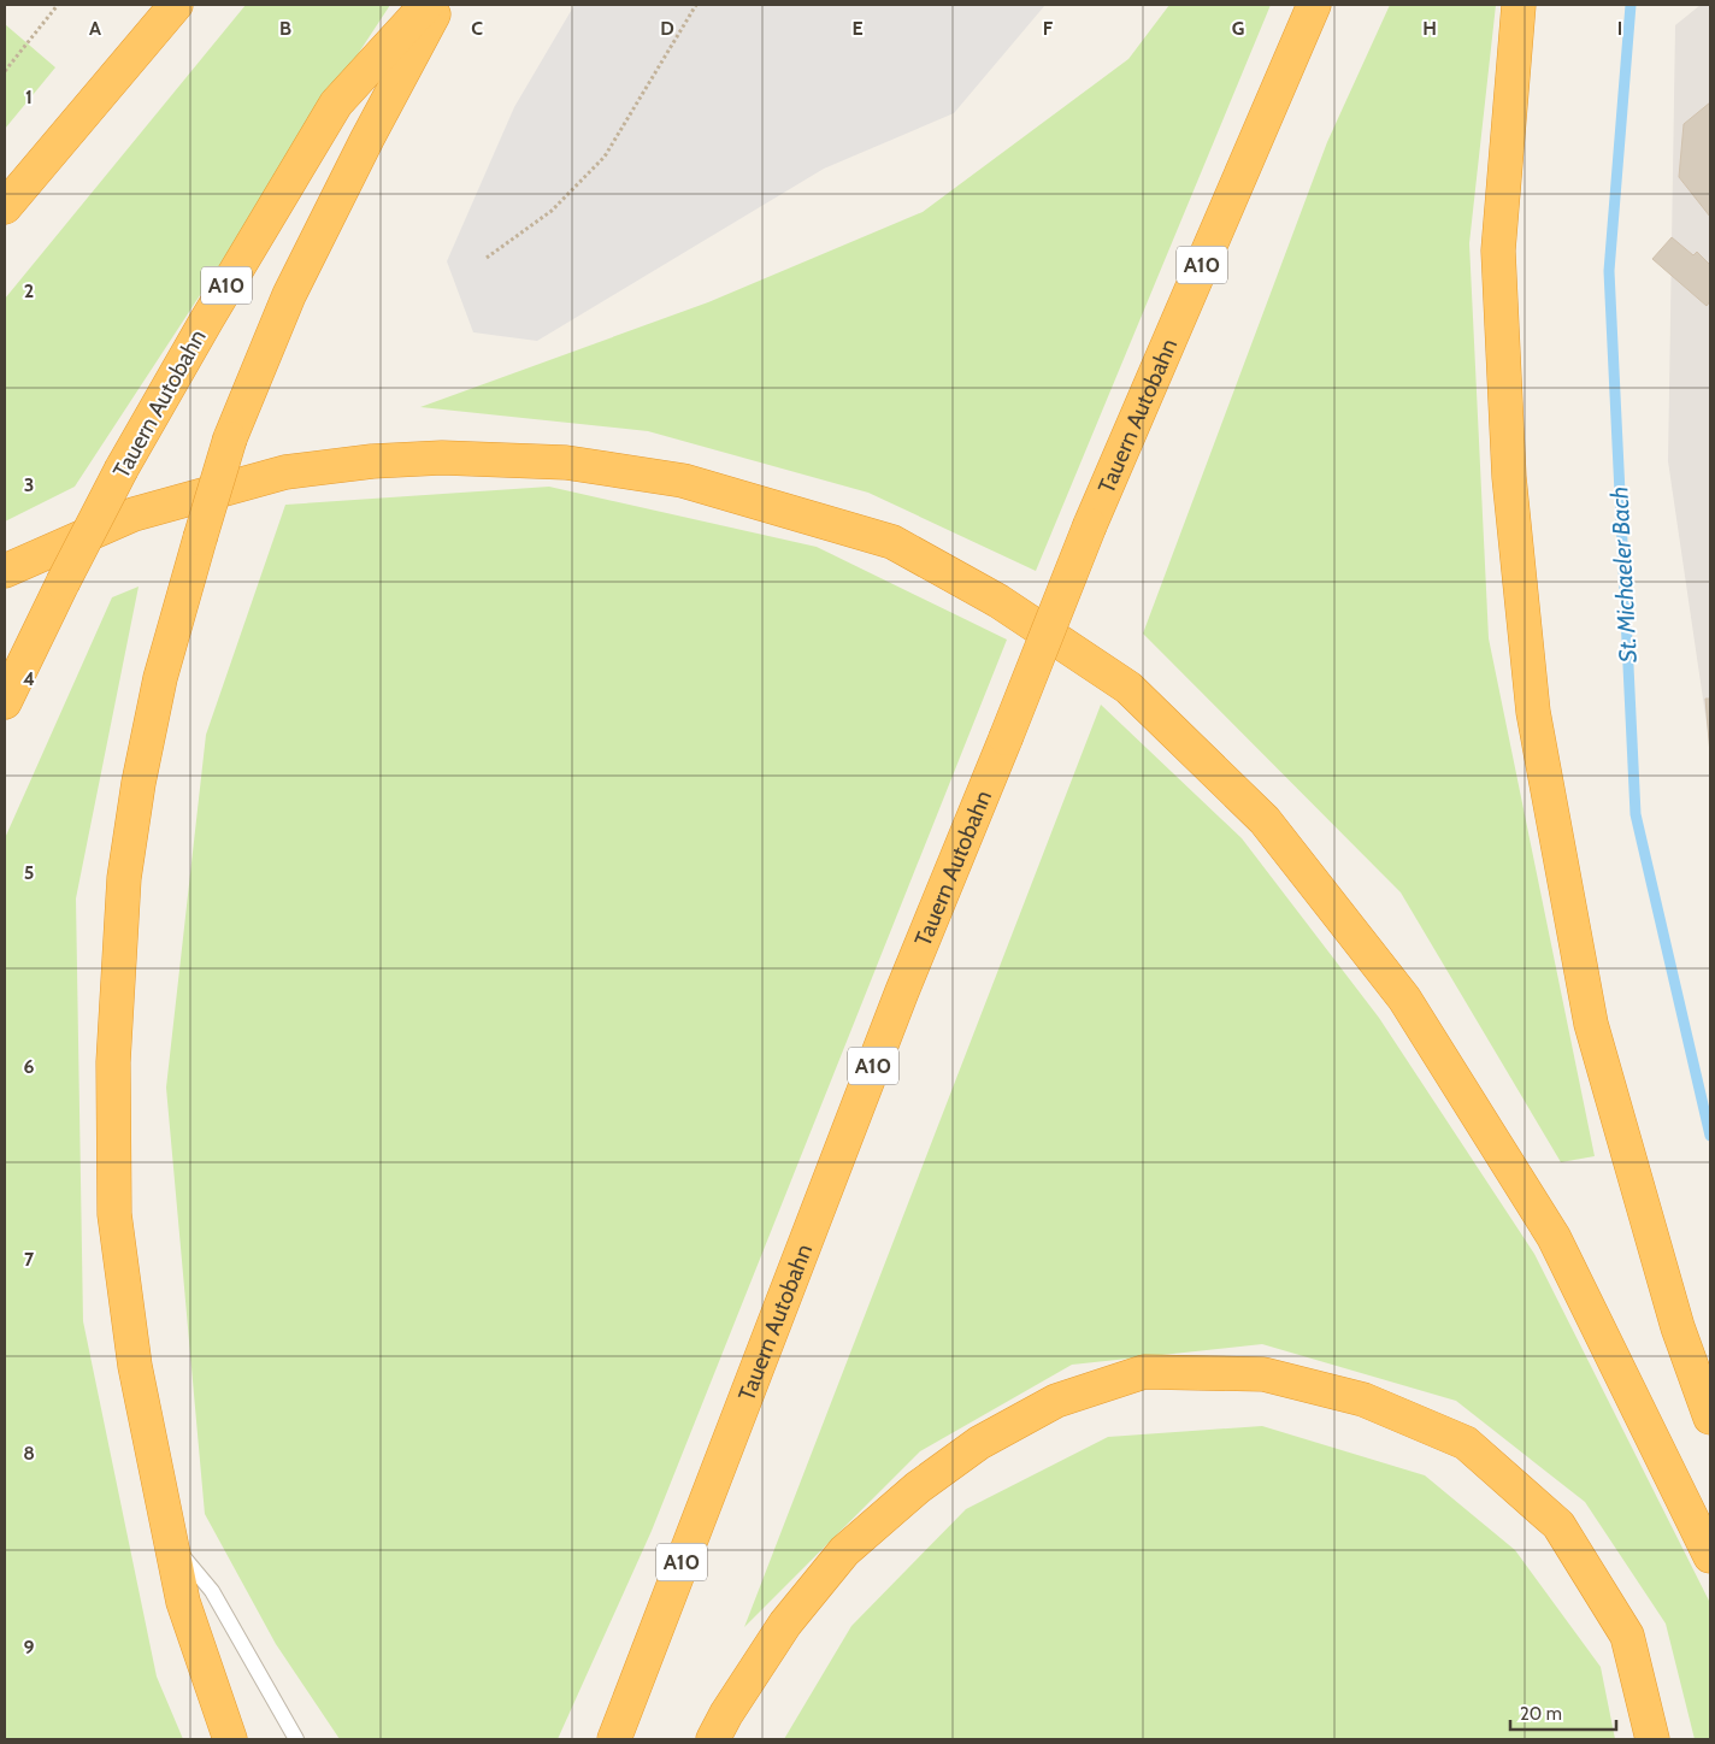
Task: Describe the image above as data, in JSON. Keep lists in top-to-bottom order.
{
  "streets": {
    "highway": ["A10", "Tauern Autobahn"]
  },
  "water": ["St. Michaeler Bach"],
  "scale_bar": "20 m",
  "grid": {
    "columns": [
      "A",
      "B",
      "C",
      "D",
      "E",
      "F",
      "G",
      "H",
      "I"
    ],
    "rows": [
      "1",
      "2",
      "3",
      "4",
      "5",
      "6",
      "7",
      "8",
      "9"
    ]
  }
}
